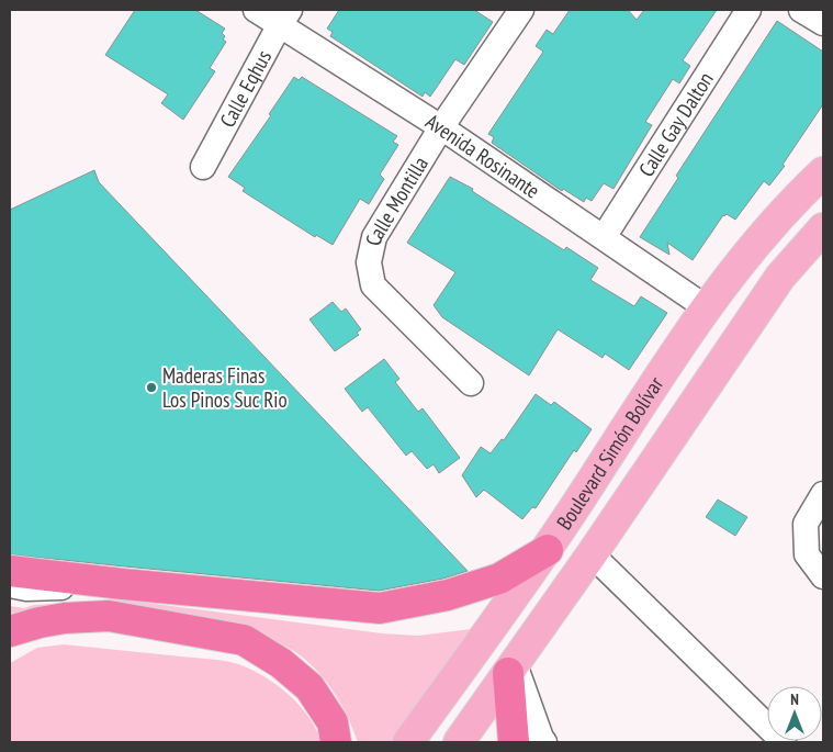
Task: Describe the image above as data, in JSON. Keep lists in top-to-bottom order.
{
  "streets": {
    "main road": ["Boulevard Simón Bolívar"],
    "street": [
      "Calle Eqhus",
      "Calle Gay Dalton",
      "Avenida Rosinante",
      "Calle Montilla"
    ]
  },
  "crossings": [
    ["Calle Eqhus", "Avenida Rosinante"],
    ["Calle Gay Dalton", "Avenida Rosinante"],
    ["Avenida Rosinante", "Calle Montilla"],
    ["Avenida Rosinante", "Boulevard Simón Bolívar"]
  ],
  "places": ["Maderas Finas Los Pinos Suc Rio"],
  "north": "top"
}
